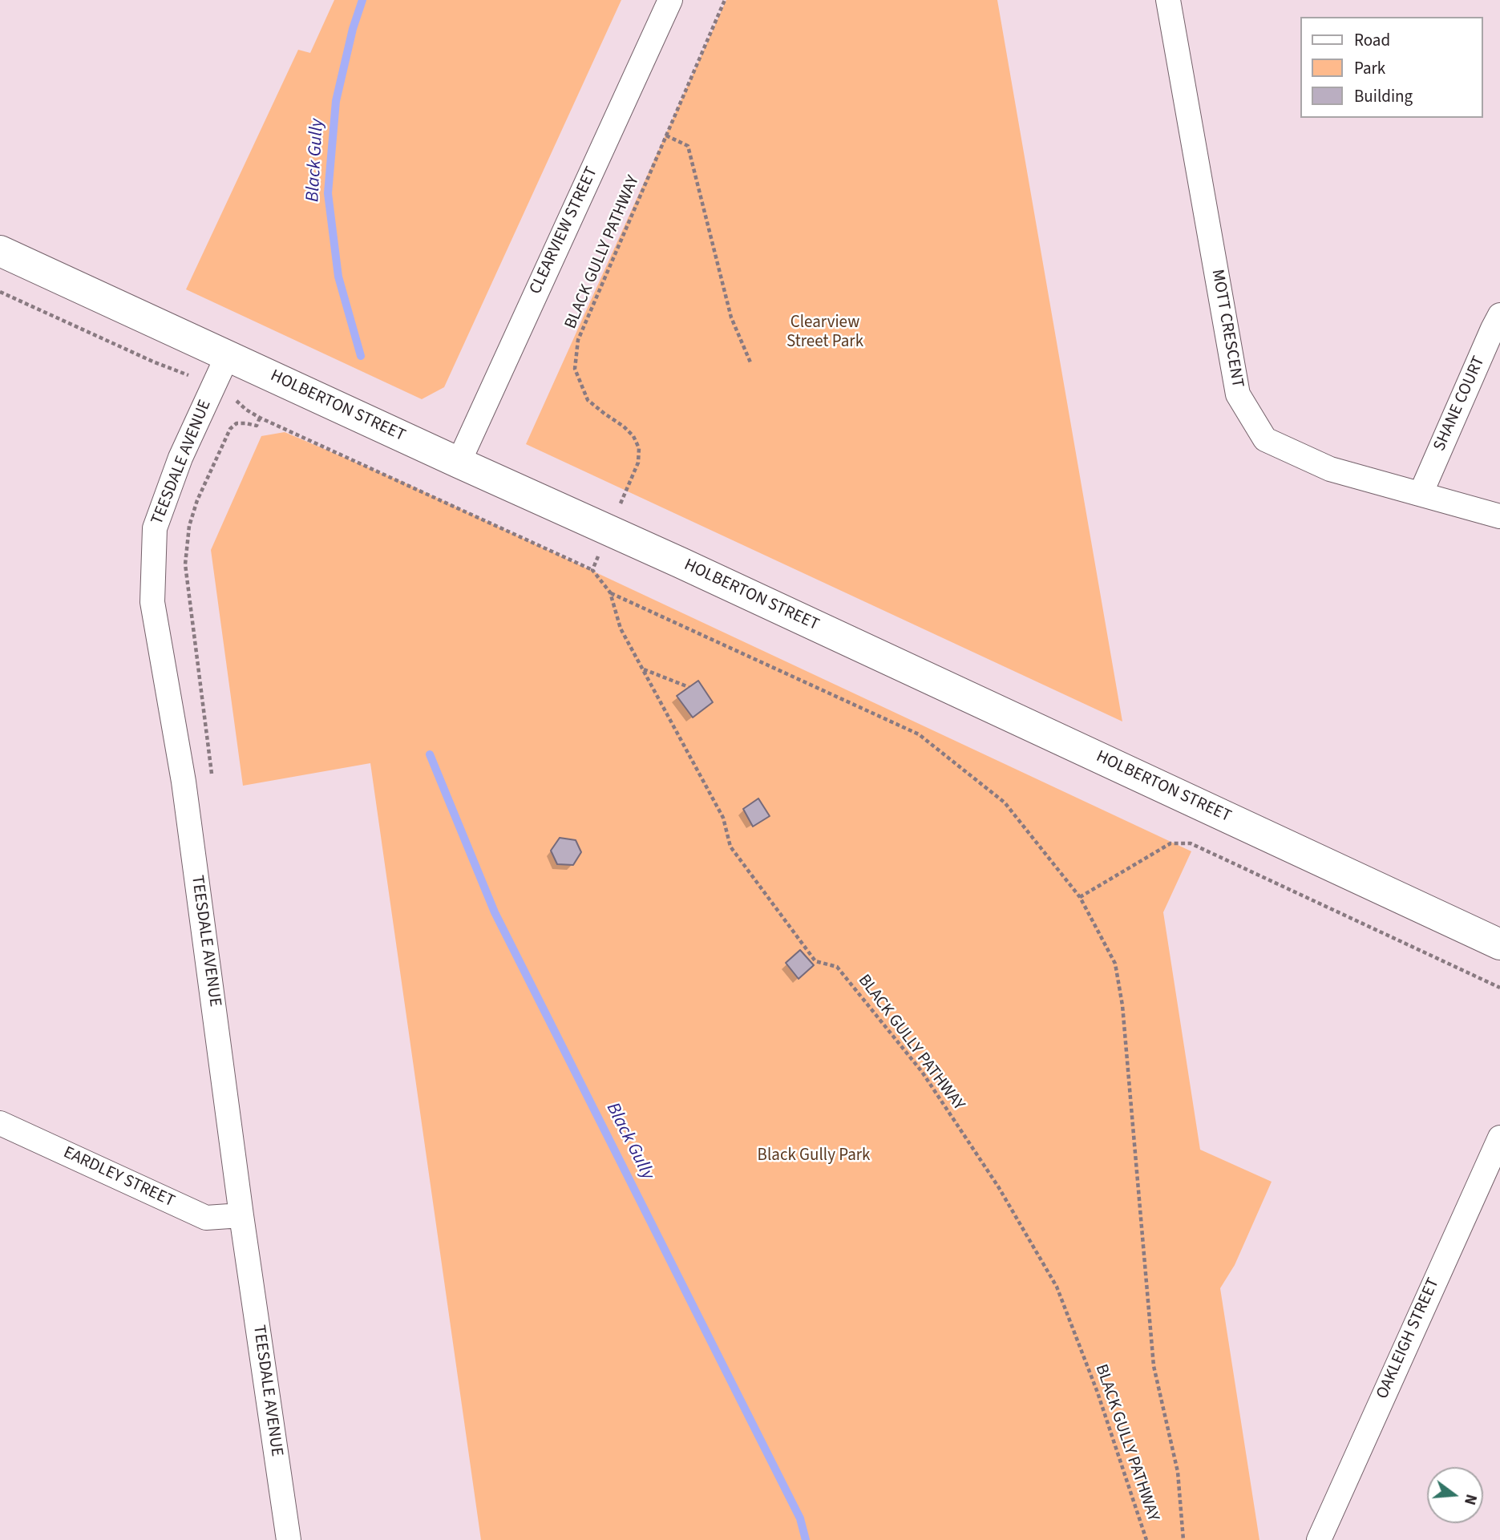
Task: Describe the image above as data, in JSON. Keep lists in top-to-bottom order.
{
  "streets": {
    "main road": ["HOLBERTON STREET"],
    "street": [
      "CLEARVIEW STREET",
      "MOTT CRESCENT",
      "SHANE COURT",
      "TEESDALE AVENUE",
      "EARDLEY STREET",
      "OAKLEIGH STREET"
    ],
    "path": ["BLACK GULLY PATHWAY"]
  },
  "crossings": [
    ["CLEARVIEW STREET", "HOLBERTON STREET"],
    ["BLACK GULLY PATHWAY", "HOLBERTON STREET"],
    ["MOTT CRESCENT", "SHANE COURT"],
    ["HOLBERTON STREET", "TEESDALE AVENUE"],
    ["TEESDALE AVENUE", "EARDLEY STREET"]
  ],
  "water": ["Black Gully"],
  "parks": ["Clearview Street Park", "Black Gully Park"],
  "legend": ["Road", "Park", "Building"],
  "north": "right"
}
